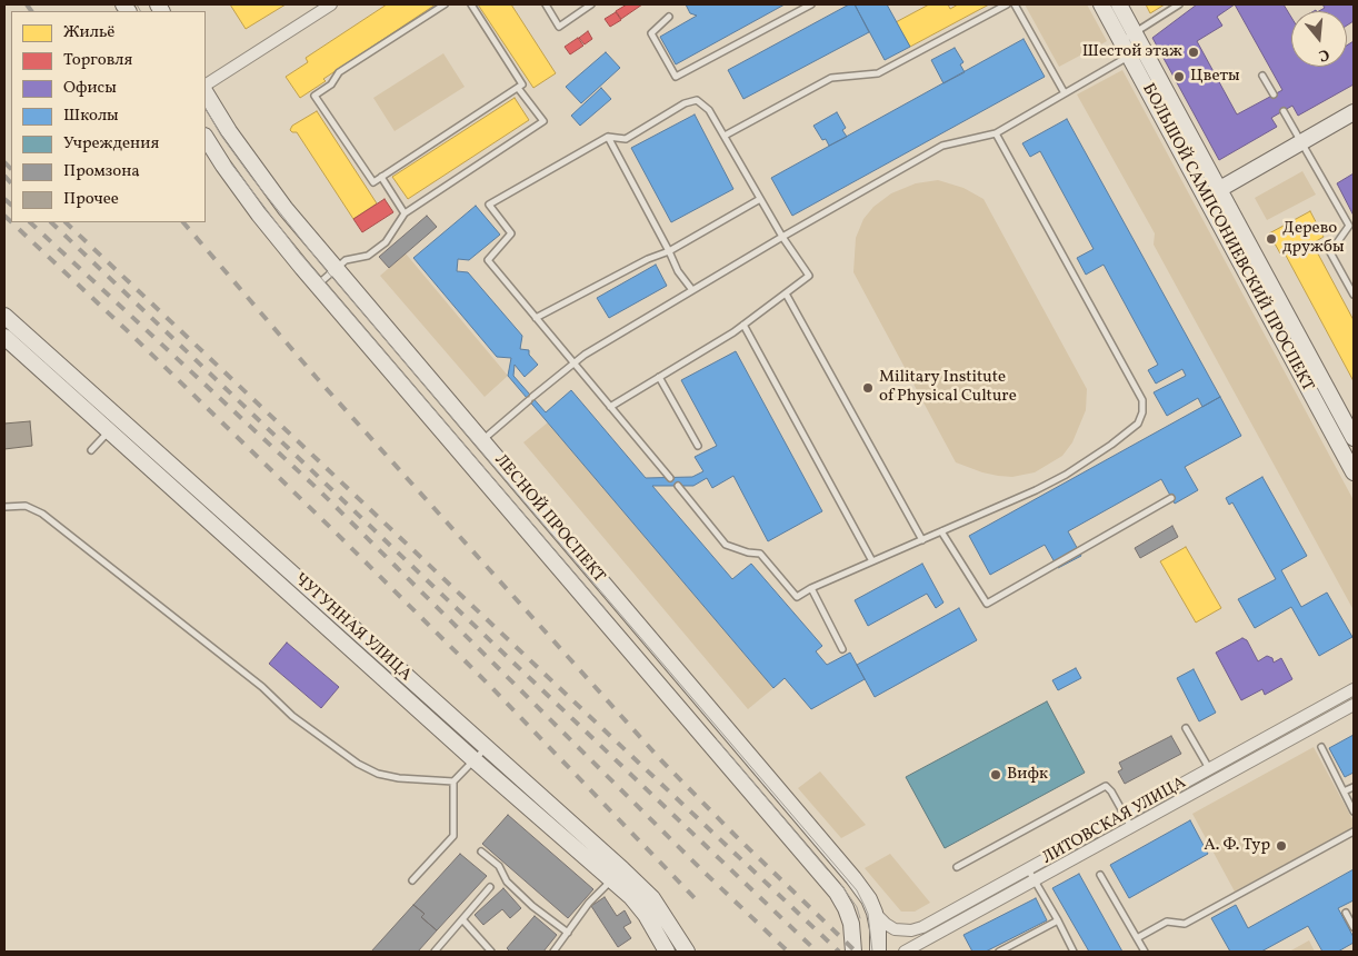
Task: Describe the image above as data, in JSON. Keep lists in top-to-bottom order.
{
  "streets": {
    "main road": ["БОЛЬШОЙ САМПСОНИЕВСКИЙ ПРОСПЕКТ", "ЛЕСНОЙ ПРОСПЕКТ", "ЧУГУННАЯ УЛИЦА"],
    "street": ["ЛИТОВСКАЯ УЛИЦА"]
  },
  "crossings": [
    ["ЛЕСНОЙ ПРОСПЕКТ", "ЛИТОВСКАЯ УЛИЦА"]
  ],
  "places": [
    "Шестой этаж",
    "Цветы",
    "Дерево дружбы",
    "Military Institute of Physical Culture",
    "Вифк",
    "А. Ф. Тур"
  ],
  "legend": [
    "Жильё",
    "Торговля",
    "Офисы",
    "Школы",
    "Учреждения",
    "Промзона",
    "Прочее"
  ],
  "north": "bottom"
}
